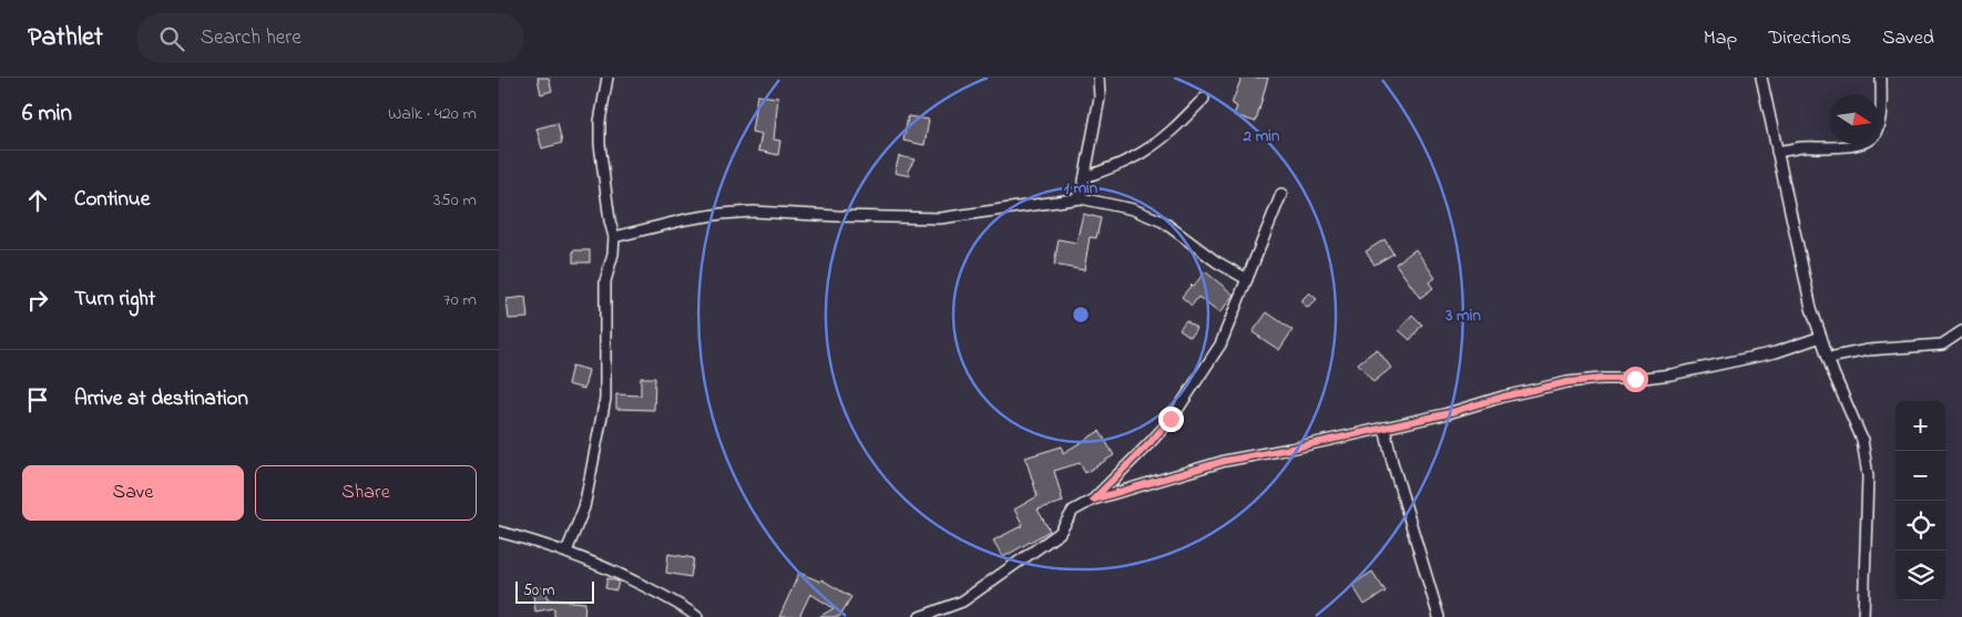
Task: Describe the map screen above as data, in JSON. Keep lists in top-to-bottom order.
{
  "scale_bar": "50 m",
  "north": "right",
  "page": {
    "header": "Pathlet",
    "search": "Search here",
    "nav": ["Map", "Directions", "Saved"],
    "heading": ["6 min", "Walk · 420 m"],
    "list": [
      ["Continue", "350 m"],
      ["Turn right", "70 m"],
      "Arrive at destination"
    ],
    "map_buttons": ["+", "−"],
    "buttons": ["Save", "Share"],
    "scale": "50 m"
  },
  "rings": ["2 min", "1 min", "3 min"]
}
